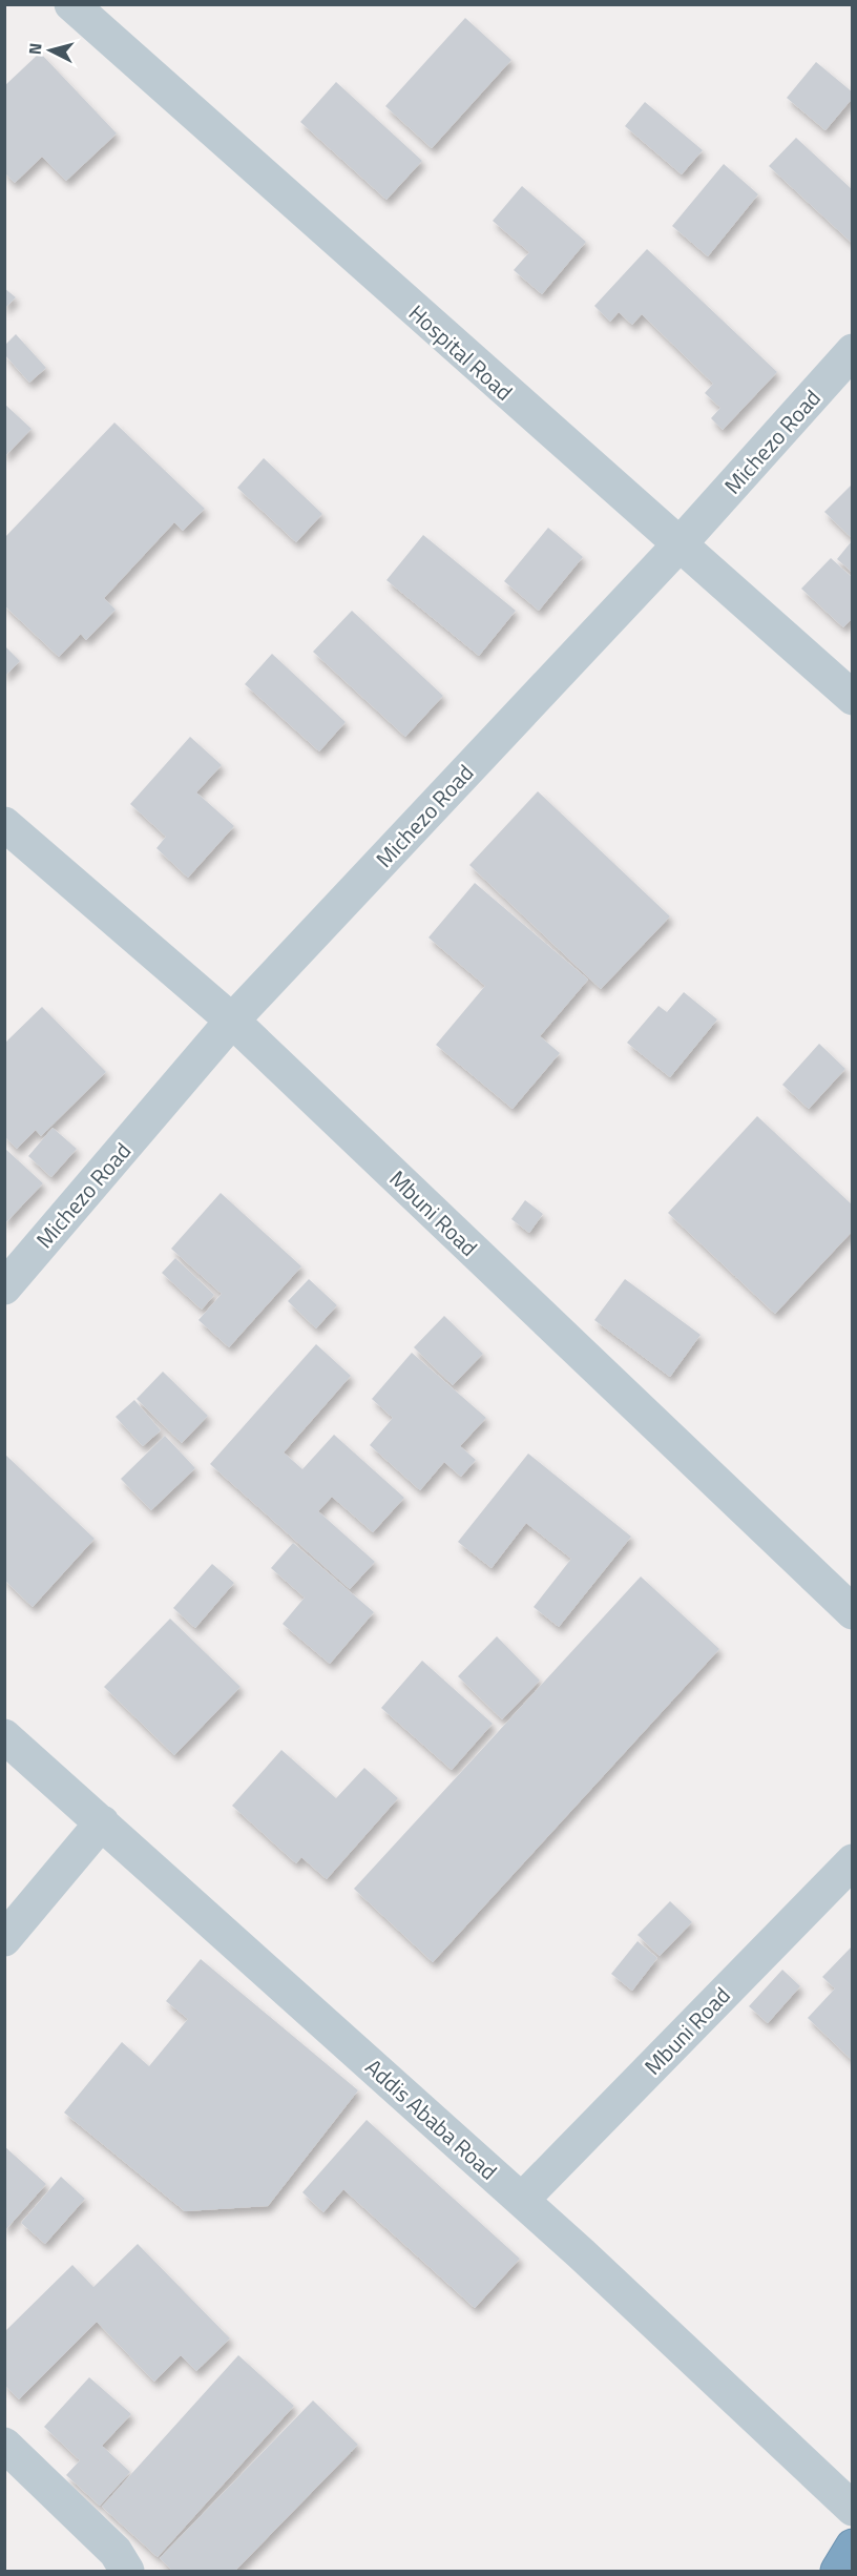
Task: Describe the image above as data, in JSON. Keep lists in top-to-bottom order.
{
  "streets": {
    "street": [
      "Hospital Road",
      "Michezo Road",
      "Mbuni Road",
      "Addis Ababa Road"
    ]
  },
  "crossings": [
    ["Hospital Road", "Michezo Road"],
    ["Michezo Road", "Mbuni Road"],
    ["Mbuni Road", "Addis Ababa Road"]
  ],
  "north": "left"
}
